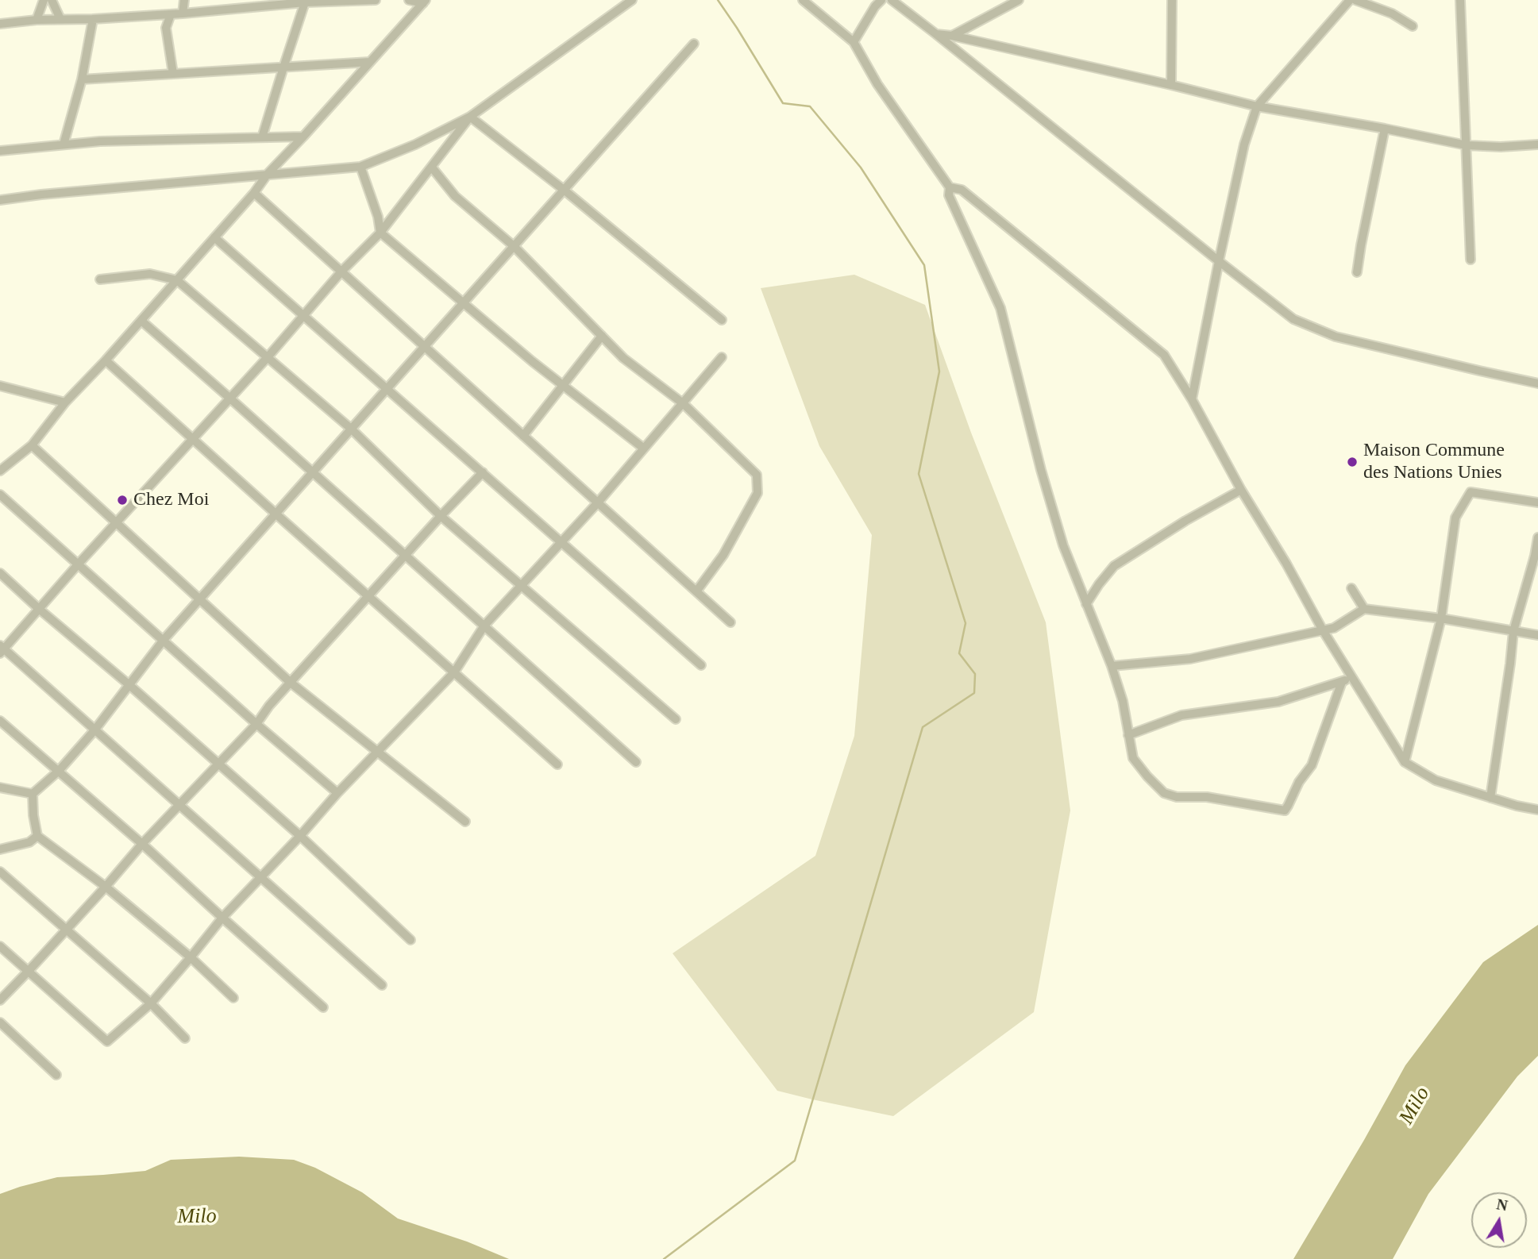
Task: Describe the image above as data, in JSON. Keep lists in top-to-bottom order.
{
  "water": ["Milo"],
  "places": ["Maison Commune des Nations Unies", "Chez Moi"],
  "north": "top"
}
